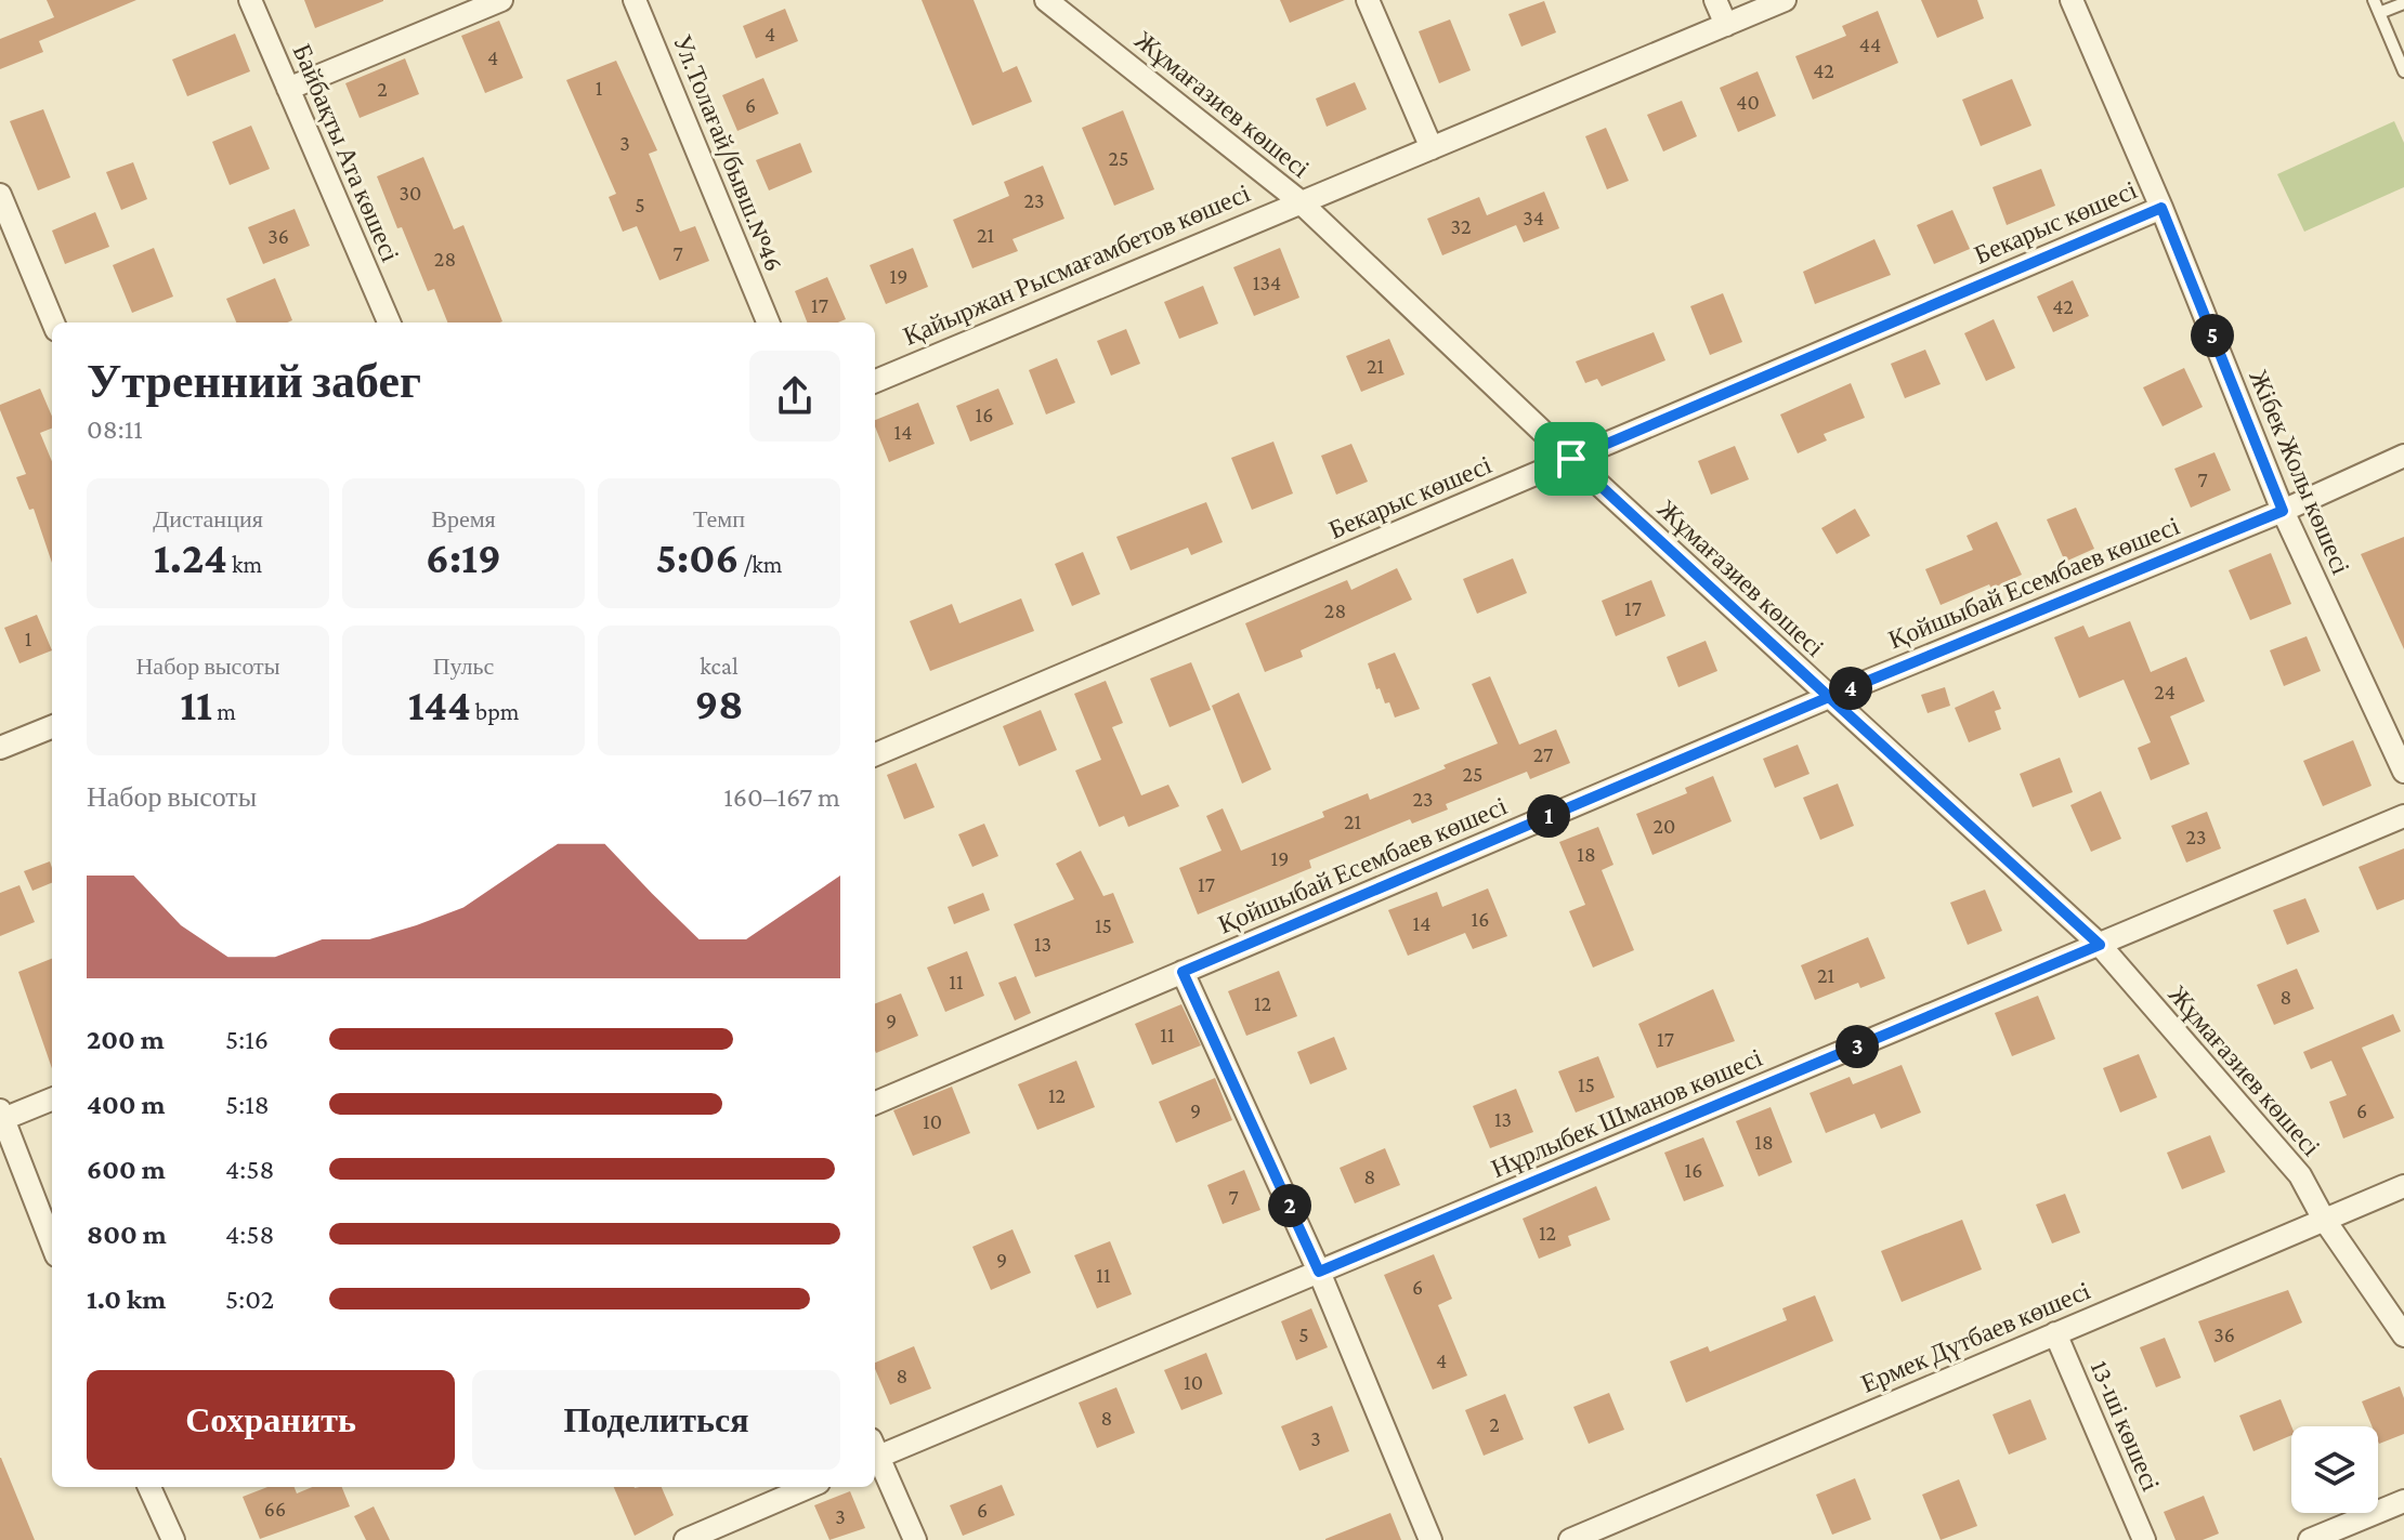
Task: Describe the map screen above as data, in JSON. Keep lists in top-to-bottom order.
{
  "streets": {
    "street": [
      "Жұмағазиев көшесі",
      "Байбақты Ата көшесі",
      "Ул.Толағай/бывш.№46",
      "Бекарыс көшесі",
      "Қайыржан Рысмағамбетов көшесі",
      "Жібек Жолы көшесі",
      "Қойшыбай Есембаев көшесі",
      "Нұрлыбек Шманов көшесі",
      "Ермек Дүтбаев көшесi",
      "13-ші көшесi"
    ]
  },
  "crossings": [
    ["Жұмағазиев көшесі", "Бекарыс көшесі"],
    ["Жұмағазиев көшесі", "Қайыржан Рысмағамбетов көшесі"],
    ["Жұмағазиев көшесі", "Қойшыбай Есембаев көшесі"],
    ["Жұмағазиев көшесі", "Нұрлыбек Шманов көшесі"],
    ["Жұмағазиев көшесі", "Ермек Дүтбаев көшесi"],
    ["Бекарыс көшесі", "Жібек Жолы көшесі"],
    ["Жібек Жолы көшесі", "Қойшыбай Есембаев көшесі"],
    ["Ермек Дүтбаев көшесi", "13-ші көшесi"]
  ],
  "house_numbers": [
    "4",
    "44",
    "4",
    "42",
    "1",
    "2",
    "40",
    "6",
    "3",
    "25",
    "30",
    "23",
    "5",
    "34",
    "32",
    "21",
    "36",
    "7",
    "28",
    "19",
    "134",
    "17",
    "42",
    "21",
    "16",
    "14",
    "7",
    "17",
    "28",
    "1",
    "24",
    "27",
    "25",
    "23",
    "21",
    "20",
    "23",
    "18",
    "19",
    "17",
    "16",
    "14",
    "15",
    "13",
    "21",
    "11",
    "8",
    "12",
    "9",
    "11",
    "17",
    "15",
    "12",
    "9",
    "6",
    "13",
    "10",
    "18",
    "16",
    "8",
    "7",
    "12",
    "9",
    "11",
    "6",
    "5",
    "36",
    "4",
    "8",
    "10",
    "8",
    "2",
    "3",
    "66",
    "6",
    "3"
  ],
  "page": {
    "pins": [
      "5",
      "4",
      "1",
      "3",
      "2"
    ],
    "heading": ["Утренний забег", "08:11"],
    "stats": [
      ["Дистанция", "1.24 km"],
      ["Время", "6:19"],
      ["Темп", "5:06 /km"],
      ["Набор высоты", "11 m"],
      ["Пульс", "144 bpm"],
      ["kcal", "98"]
    ],
    "chart": ["Набор высоты", "160–167 m"],
    "list": [
      {
        "name": "200 m",
        "note": "5:16"
      },
      {
        "name": "400 m",
        "note": "5:18"
      },
      {
        "name": "600 m",
        "note": "4:58"
      },
      {
        "name": "800 m",
        "note": "4:58"
      },
      {
        "name": "1.0 km",
        "note": "5:02"
      }
    ],
    "buttons": ["Сохранить", "Поделиться"]
  }
}
